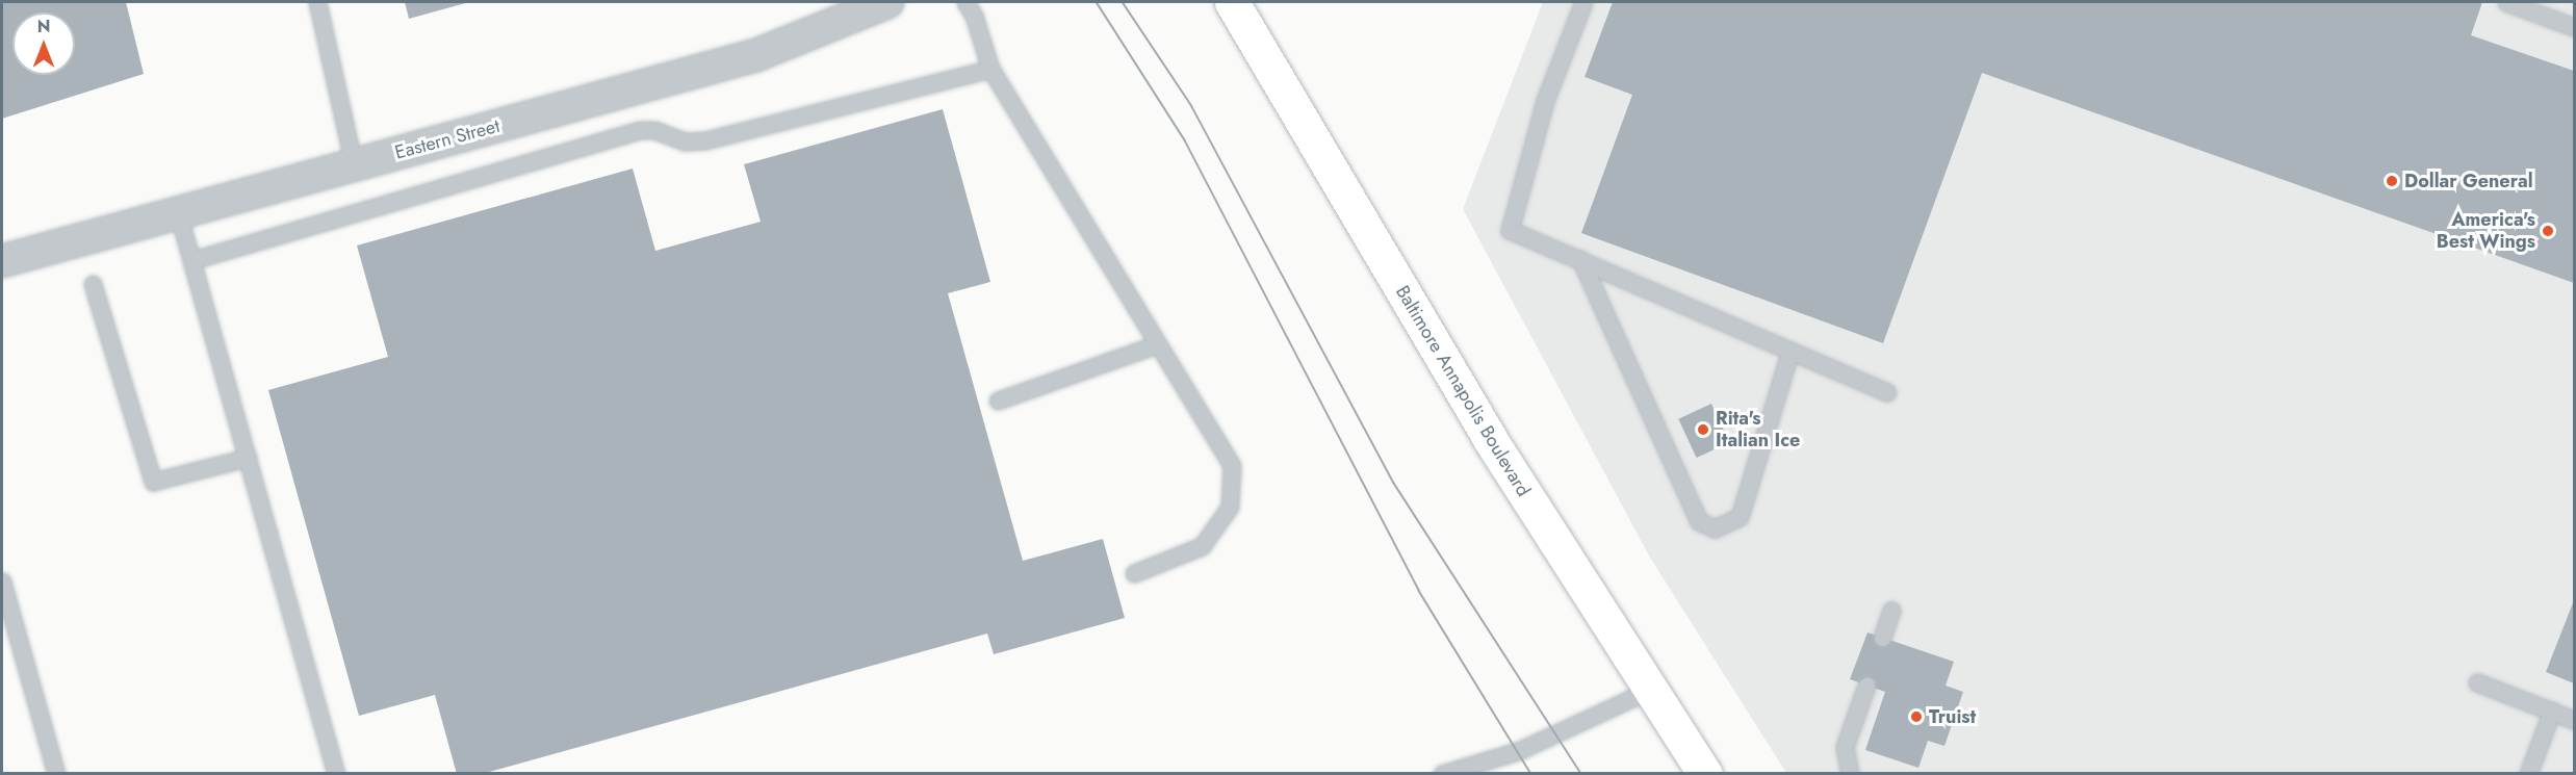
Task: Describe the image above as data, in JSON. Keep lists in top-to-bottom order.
{
  "streets": {
    "main road": ["Baltimore Annapolis Boulevard"],
    "street": ["Eastern Street"]
  },
  "places": [
    "Dollar General",
    "America's Best Wings",
    "Rita's Italian Ice",
    "Truist"
  ],
  "north": "top"
}
